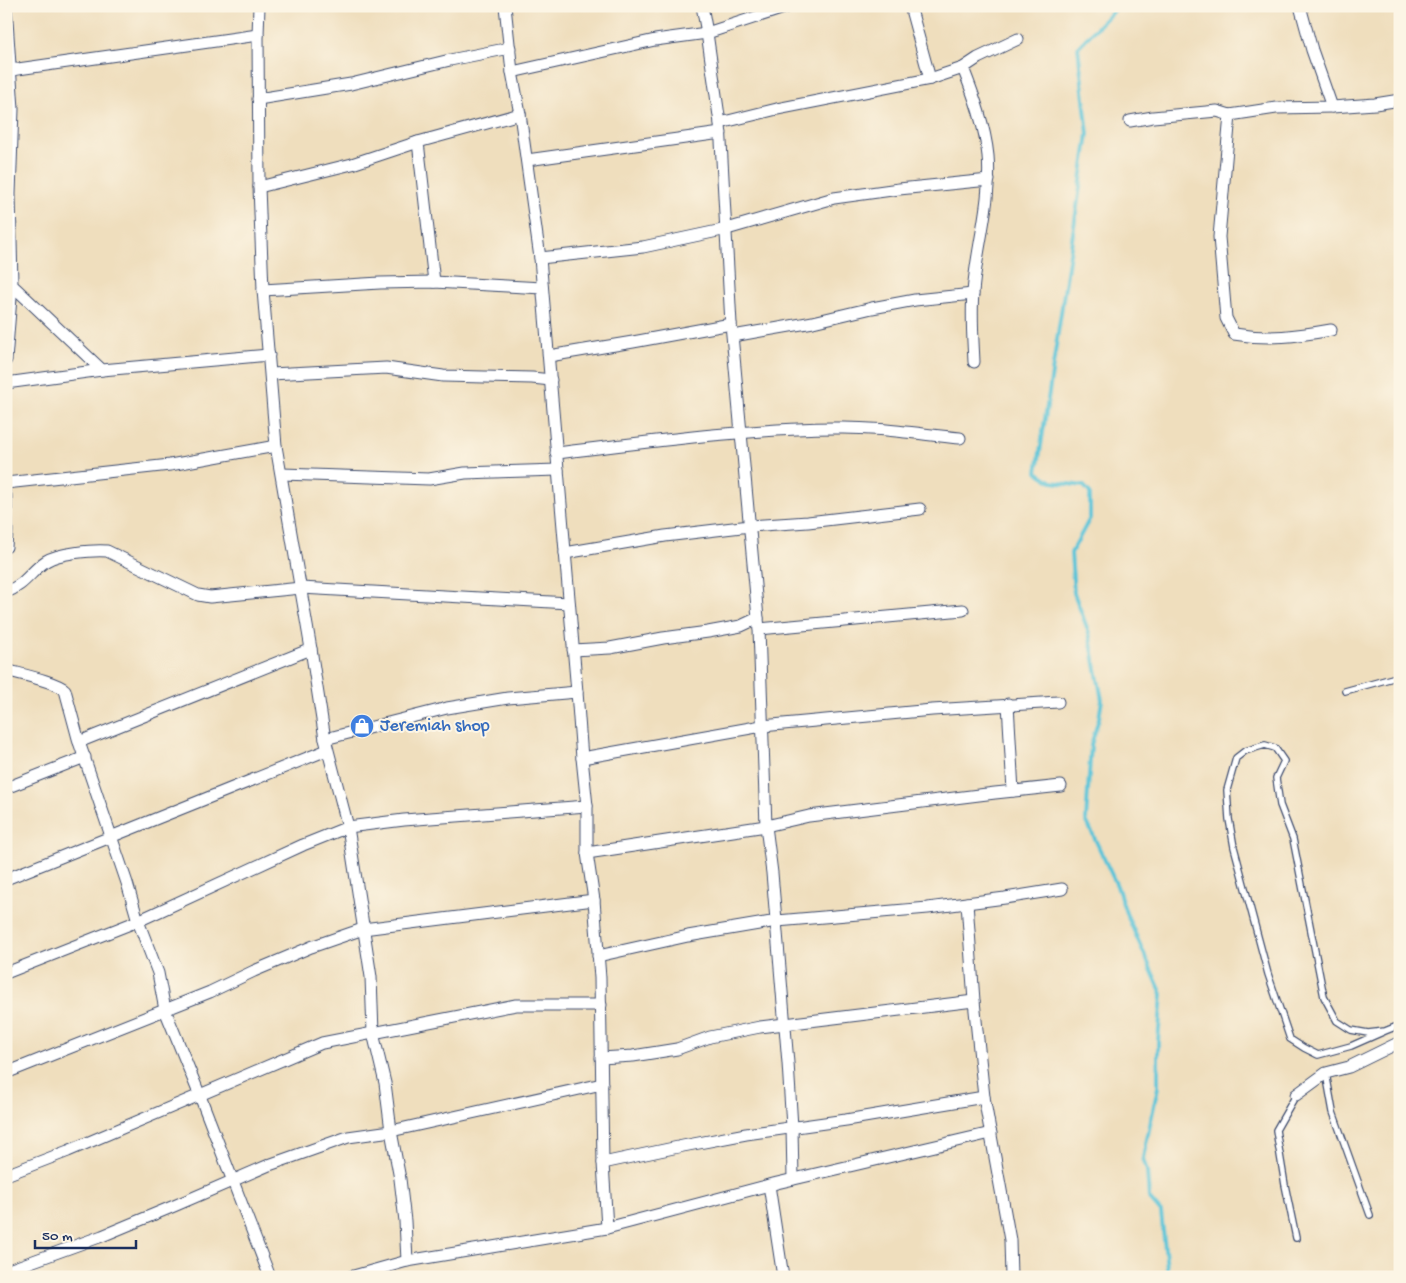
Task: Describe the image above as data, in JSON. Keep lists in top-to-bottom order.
{
  "places": {
    "shop": ["Jeremiah shop"]
  },
  "scale_bar": "50 m"
}
